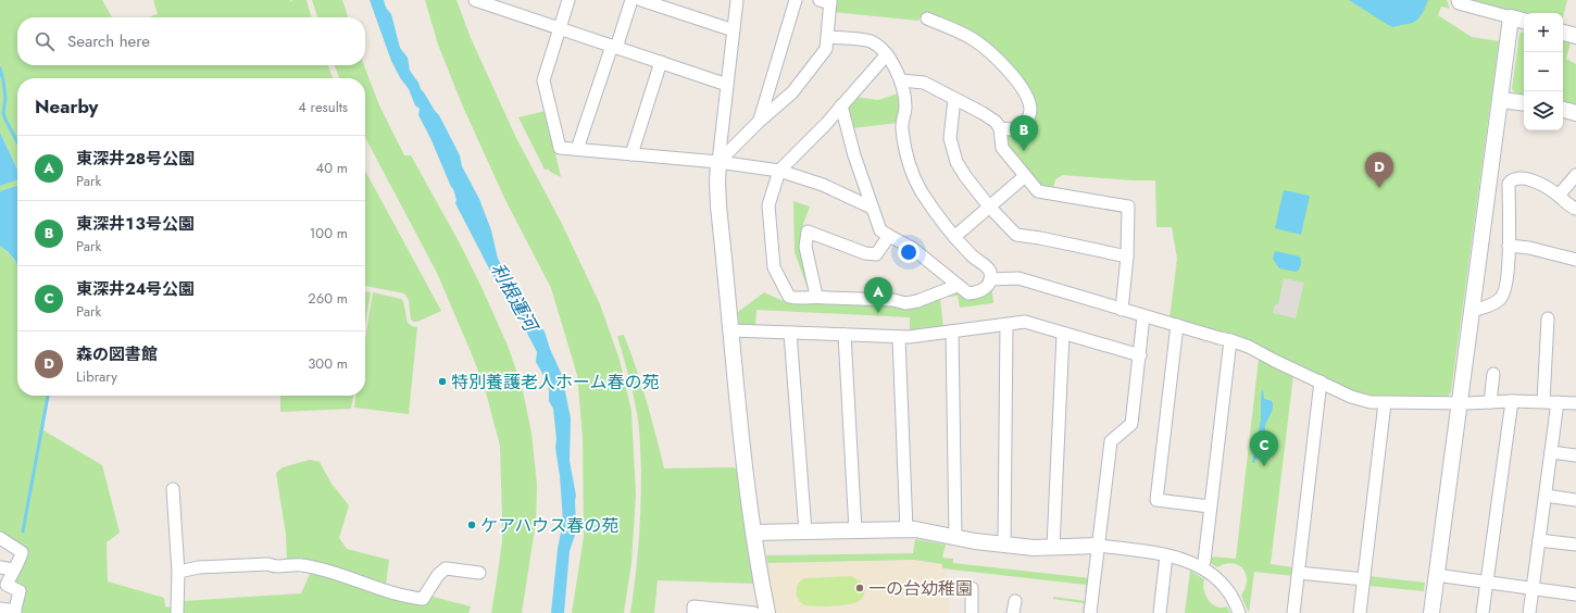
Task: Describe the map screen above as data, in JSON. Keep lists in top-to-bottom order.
{
  "water": ["利根運河"],
  "places": ["特別養護老人ホーム春の苑", "ケアハウス春の苑", "一の台幼稚園"],
  "page": {
    "map_buttons": ["+", "−"],
    "search": "Search here",
    "heading": ["Nearby", "4 results"],
    "pins": [
      "B",
      "D",
      "A",
      "C"
    ],
    "list": [
      {
        "mark": "A",
        "name": "東深井28号公園",
        "note": "Park",
        "value": "40 m"
      },
      {
        "mark": "B",
        "name": "東深井１３号公園",
        "note": "Park",
        "value": "100 m"
      },
      {
        "mark": "C",
        "name": "東深井２４号公園",
        "note": "Park",
        "value": "260 m"
      },
      {
        "mark": "D",
        "name": "森の図書館",
        "note": "Library",
        "value": "300 m"
      }
    ]
  }
}
